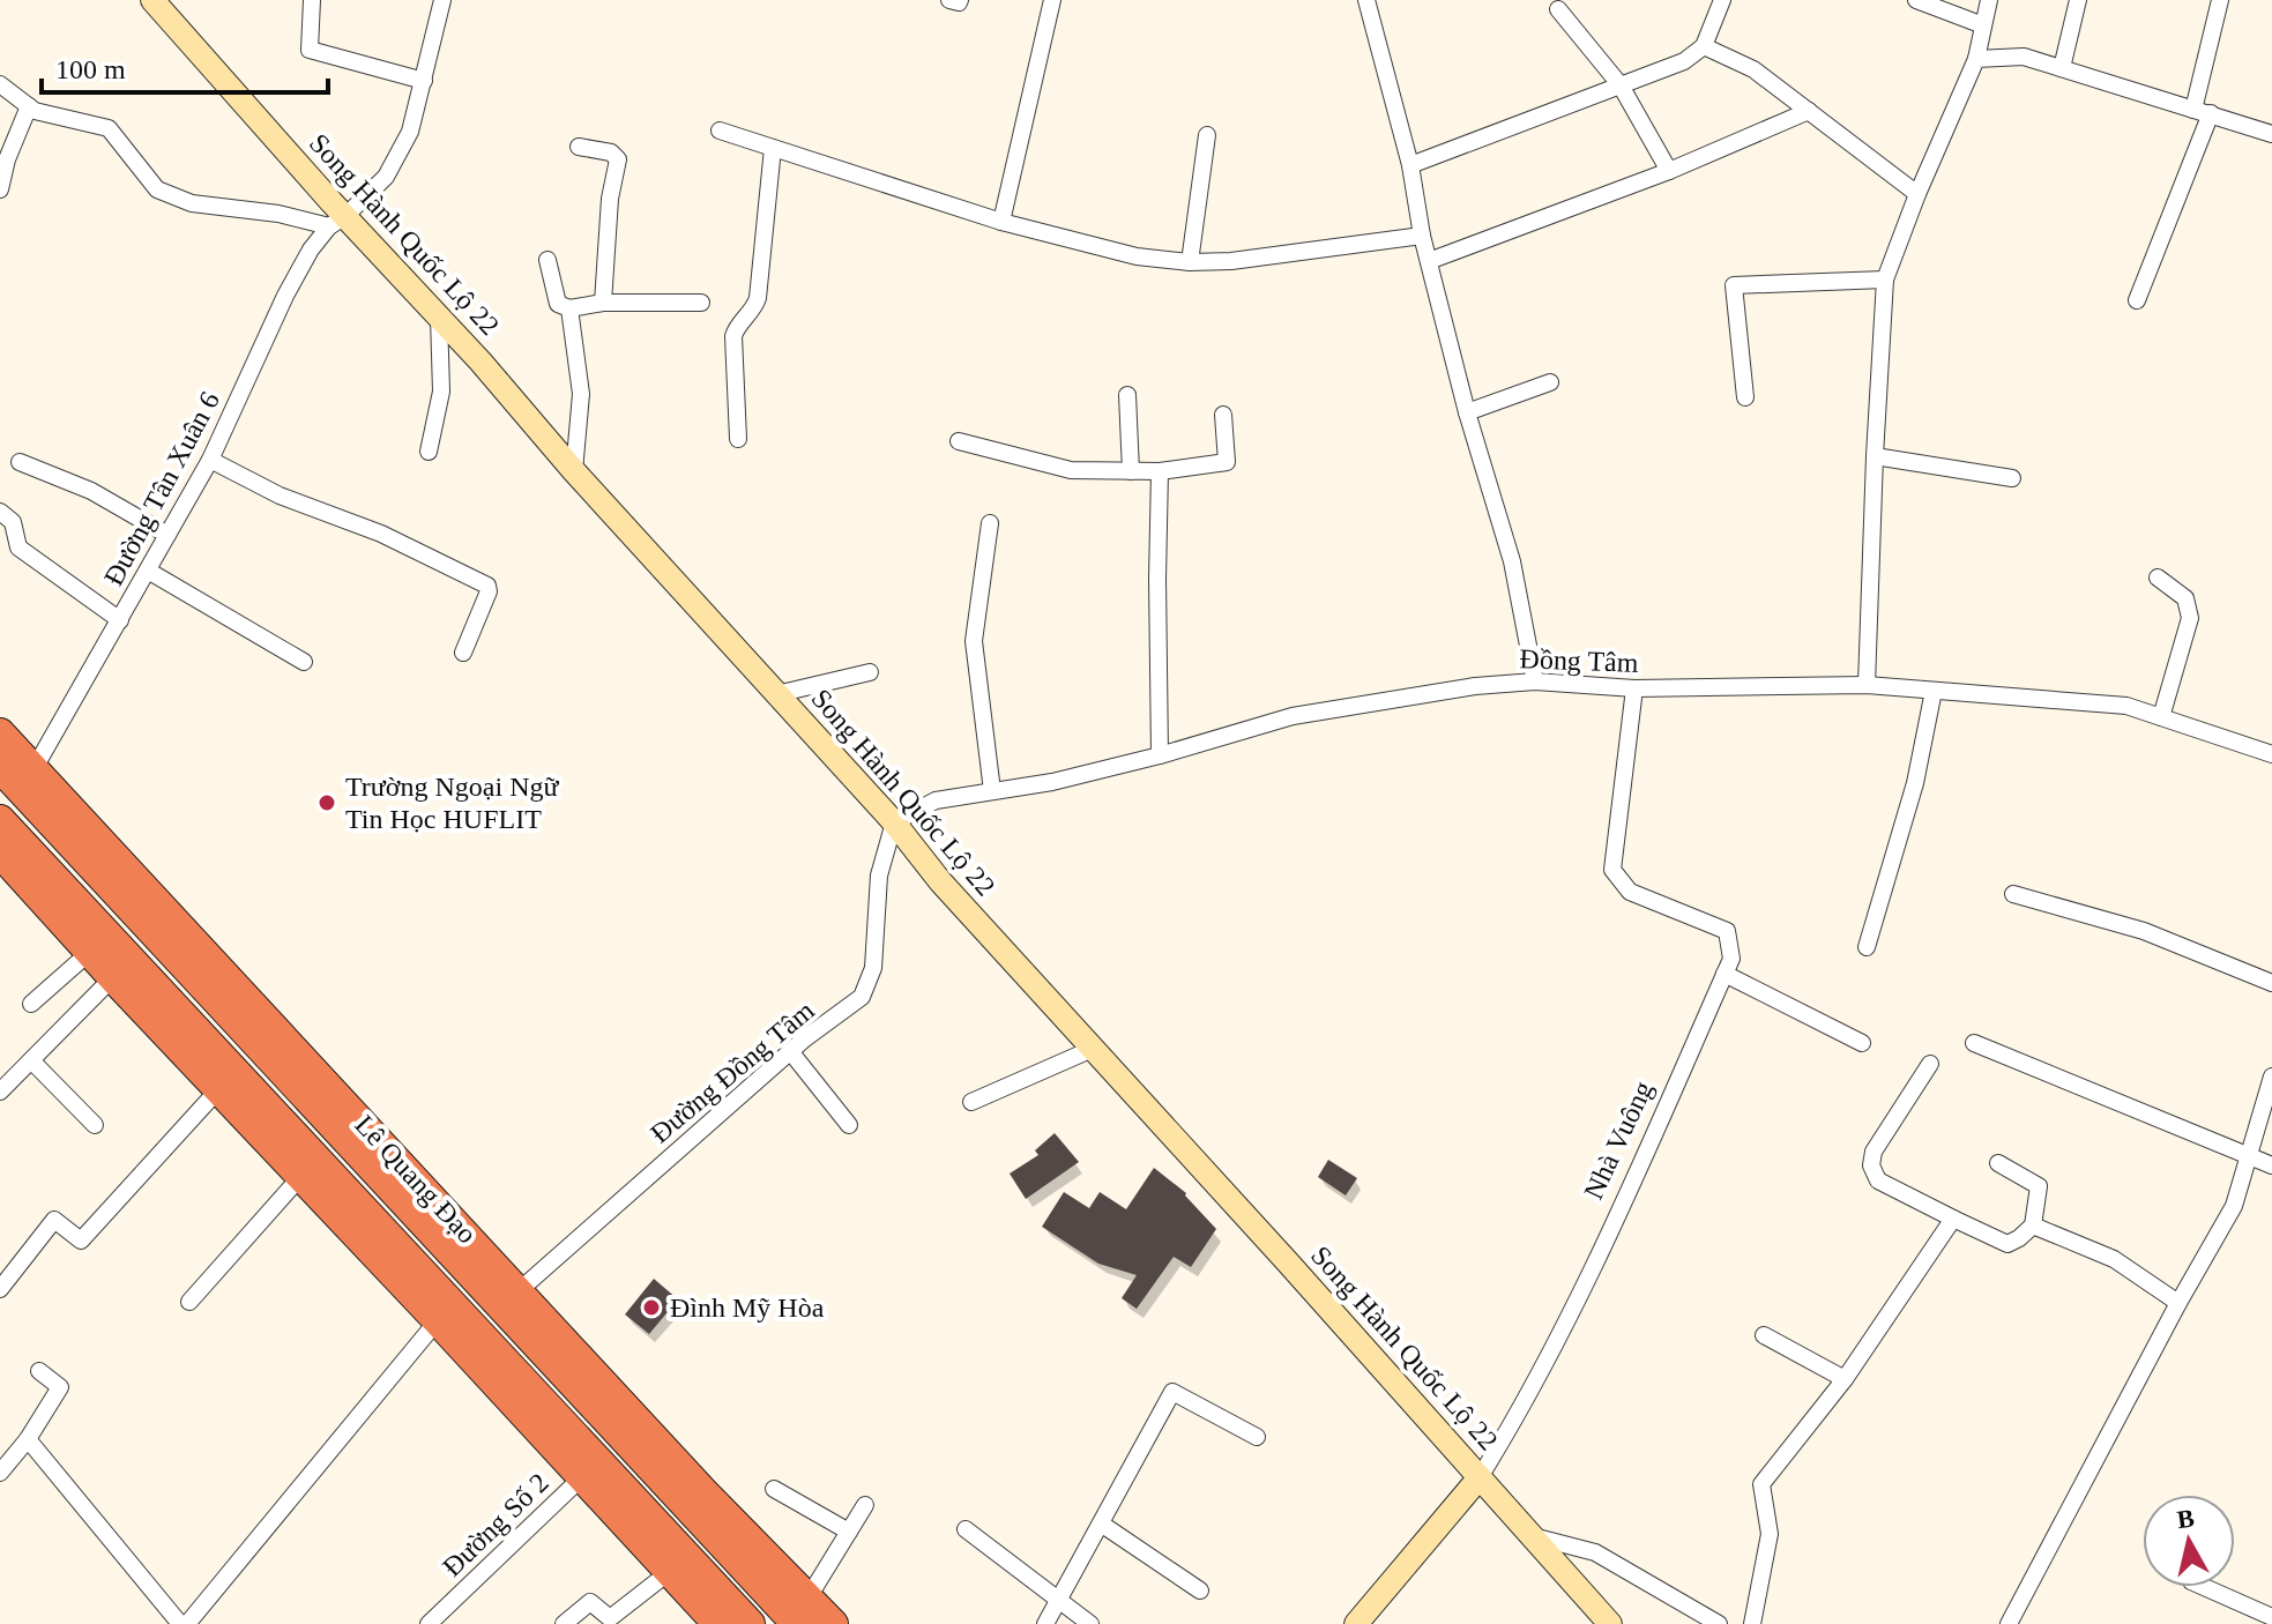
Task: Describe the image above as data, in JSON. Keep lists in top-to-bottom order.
{
  "streets": {
    "highway": ["Lê Quang Đạo"],
    "street": [
      "Song Hành Quốc Lộ 22",
      "Đường Tân Xuân 6",
      "Đồng Tâm",
      "Đường Đồng Tâm",
      "Nhà Vuông",
      "Đường Số 2"
    ]
  },
  "crossings": [
    ["Song Hành Quốc Lộ 22", "Đường Tân Xuân 6"],
    ["Song Hành Quốc Lộ 22", "Đồng Tâm"],
    ["Song Hành Quốc Lộ 22", "Đường Đồng Tâm"],
    ["Song Hành Quốc Lộ 22", "Nhà Vuông"],
    ["Đường Tân Xuân 6", "Lê Quang Đạo"],
    ["Đồng Tâm", "Đường Đồng Tâm"],
    ["Đồng Tâm", "Nhà Vuông"],
    ["Đường Đồng Tâm", "Lê Quang Đạo"]
  ],
  "places": ["Trường Ngoại Ngữ Tin Học HUFLIT", "Đình Mỹ Hòa"],
  "scale_bar": "100 m",
  "north": "top"
}
